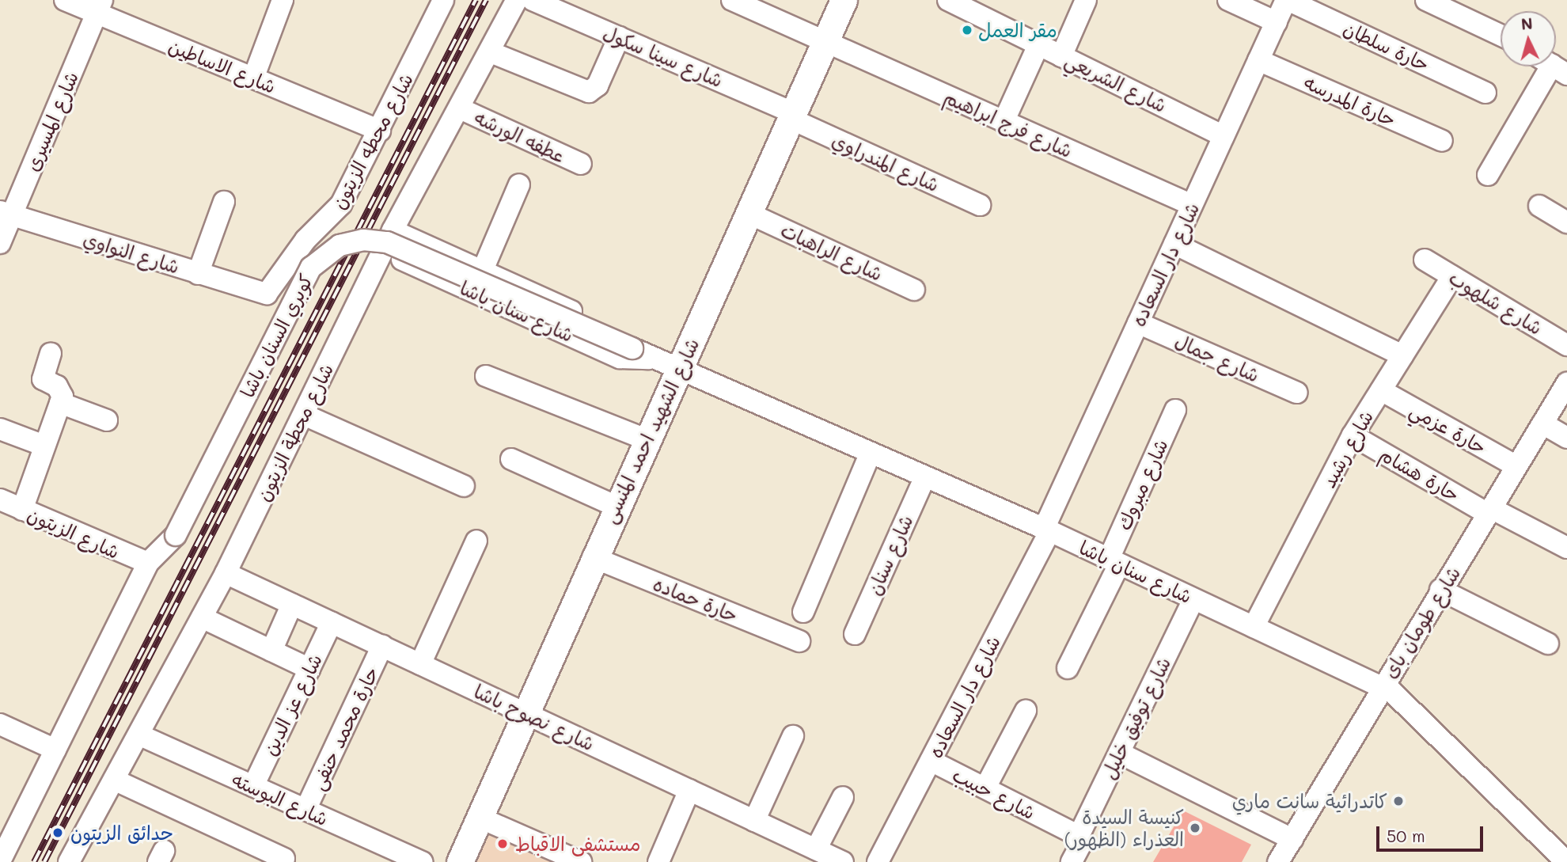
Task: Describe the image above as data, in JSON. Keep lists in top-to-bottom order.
{
  "streets": {
    "main road": ["شارع الشهيد احمد المنسى"],
    "street": [
      "حارة سلطان",
      "شارع سينا سكول",
      "شارع الاساطين",
      "شارع الشريعي",
      "حارة المدرسه",
      "شارع المسيرى",
      "شارع فرج ابراهيم",
      "عطفه الورشه",
      "شارع محطه الزيتون",
      "شارع المندراوي",
      "شارع الراهبات",
      "شارع النواوي",
      "شارع دار السعاده",
      "شارع شلهوب",
      "شارع سنان باشا",
      "كوبري السنان باشا",
      "شارع جمال",
      "حارة عزمي",
      "شارع محطة الزيتون",
      "شارع رشيد",
      "حارة هشام",
      "شارع مبروك",
      "شارع الزيتون",
      "شارع سنان",
      "حارة حماده",
      "شارع طومان باى",
      "شارع عز الدين",
      "شارع نصوح باشا",
      "شارع توفيق خليل",
      "حارة محمد حنفى",
      "شارع حبيب",
      "شارع البوسته"
    ]
  },
  "crossings": [
    ["حارة سلطان", "شارع دار السعاده"],
    ["شارع سينا سكول", "شارع المندراوي"],
    ["شارع سينا سكول", "شارع الشهيد احمد المنسى"],
    ["شارع الاساطين", "شارع المسيرى"],
    ["شارع الاساطين", "شارع محطه الزيتون"],
    ["شارع الشريعي", "شارع دار السعاده"],
    ["حارة المدرسه", "شارع دار السعاده"],
    ["شارع المسيرى", "شارع النواوي"],
    ["شارع فرج ابراهيم", "شارع دار السعاده"],
    ["شارع فرج ابراهيم", "شارع الشهيد احمد المنسى"],
    ["عطفه الورشه", "شارع محطة الزيتون"],
    ["شارع محطه الزيتون", "شارع النواوي"],
    ["شارع المندراوي", "شارع الشهيد احمد المنسى"],
    ["شارع الراهبات", "شارع الشهيد احمد المنسى"],
    ["شارع دار السعاده", "شارع سنان باشا"],
    ["شارع دار السعاده", "شارع جمال"],
    ["شارع دار السعاده", "شارع حبيب"],
    ["شارع شلهوب", "شارع رشيد"],
    ["شارع سنان باشا", "كوبري السنان باشا"],
    ["شارع سنان باشا", "شارع الشهيد احمد المنسى"],
    ["شارع سنان باشا", "شارع محطة الزيتون"],
    ["شارع سنان باشا", "شارع رشيد"],
    ["شارع سنان باشا", "شارع مبروك"],
    ["شارع سنان باشا", "شارع سنان"],
    ["شارع سنان باشا", "شارع طومان باى"],
    ["شارع سنان باشا", "شارع توفيق خليل"],
    ["كوبري السنان باشا", "شارع الزيتون"],
    ["حارة عزمي", "شارع رشيد"],
    ["حارة عزمي", "شارع طومان باى"],
    ["شارع الشهيد احمد المنسى", "حارة حماده"],
    ["شارع الشهيد احمد المنسى", "شارع نصوح باشا"],
    ["شارع محطة الزيتون", "شارع نصوح باشا"],
    ["شارع محطة الزيتون", "شارع البوسته"],
    ["شارع رشيد", "حارة هشام"],
    ["حارة هشام", "شارع طومان باى"],
    ["شارع عز الدين", "شارع نصوح باشا"],
    ["شارع عز الدين", "شارع البوسته"],
    ["شارع نصوح باشا", "حارة محمد حنفى"],
    ["شارع توفيق خليل", "شارع حبيب"],
    ["حارة محمد حنفى", "شارع البوسته"]
  ],
  "places": [
    "مقر العمل",
    "كاتدرائية سانت ماري",
    "كنيسة السيدة العذراء (الظهور)",
    "حدائق الزيتون",
    "مستشفى الاقباط"
  ],
  "scale_bar": "50 m",
  "north": "top"
}
